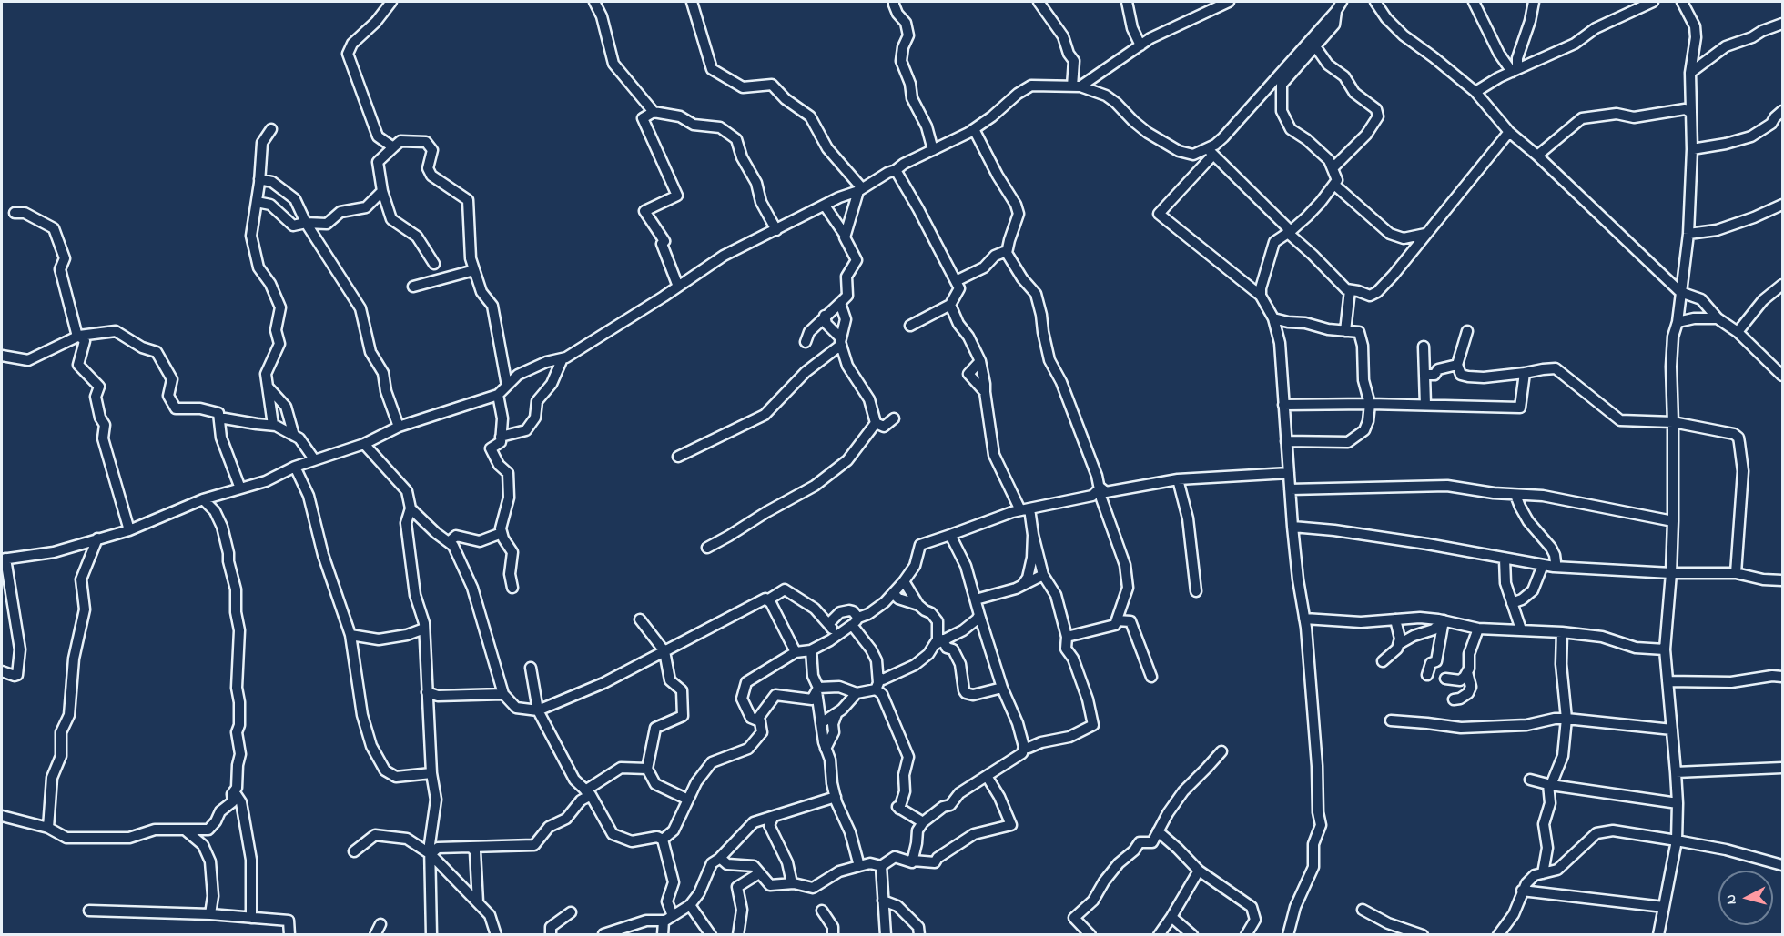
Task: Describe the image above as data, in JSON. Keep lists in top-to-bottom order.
{
  "north": "left"
}
